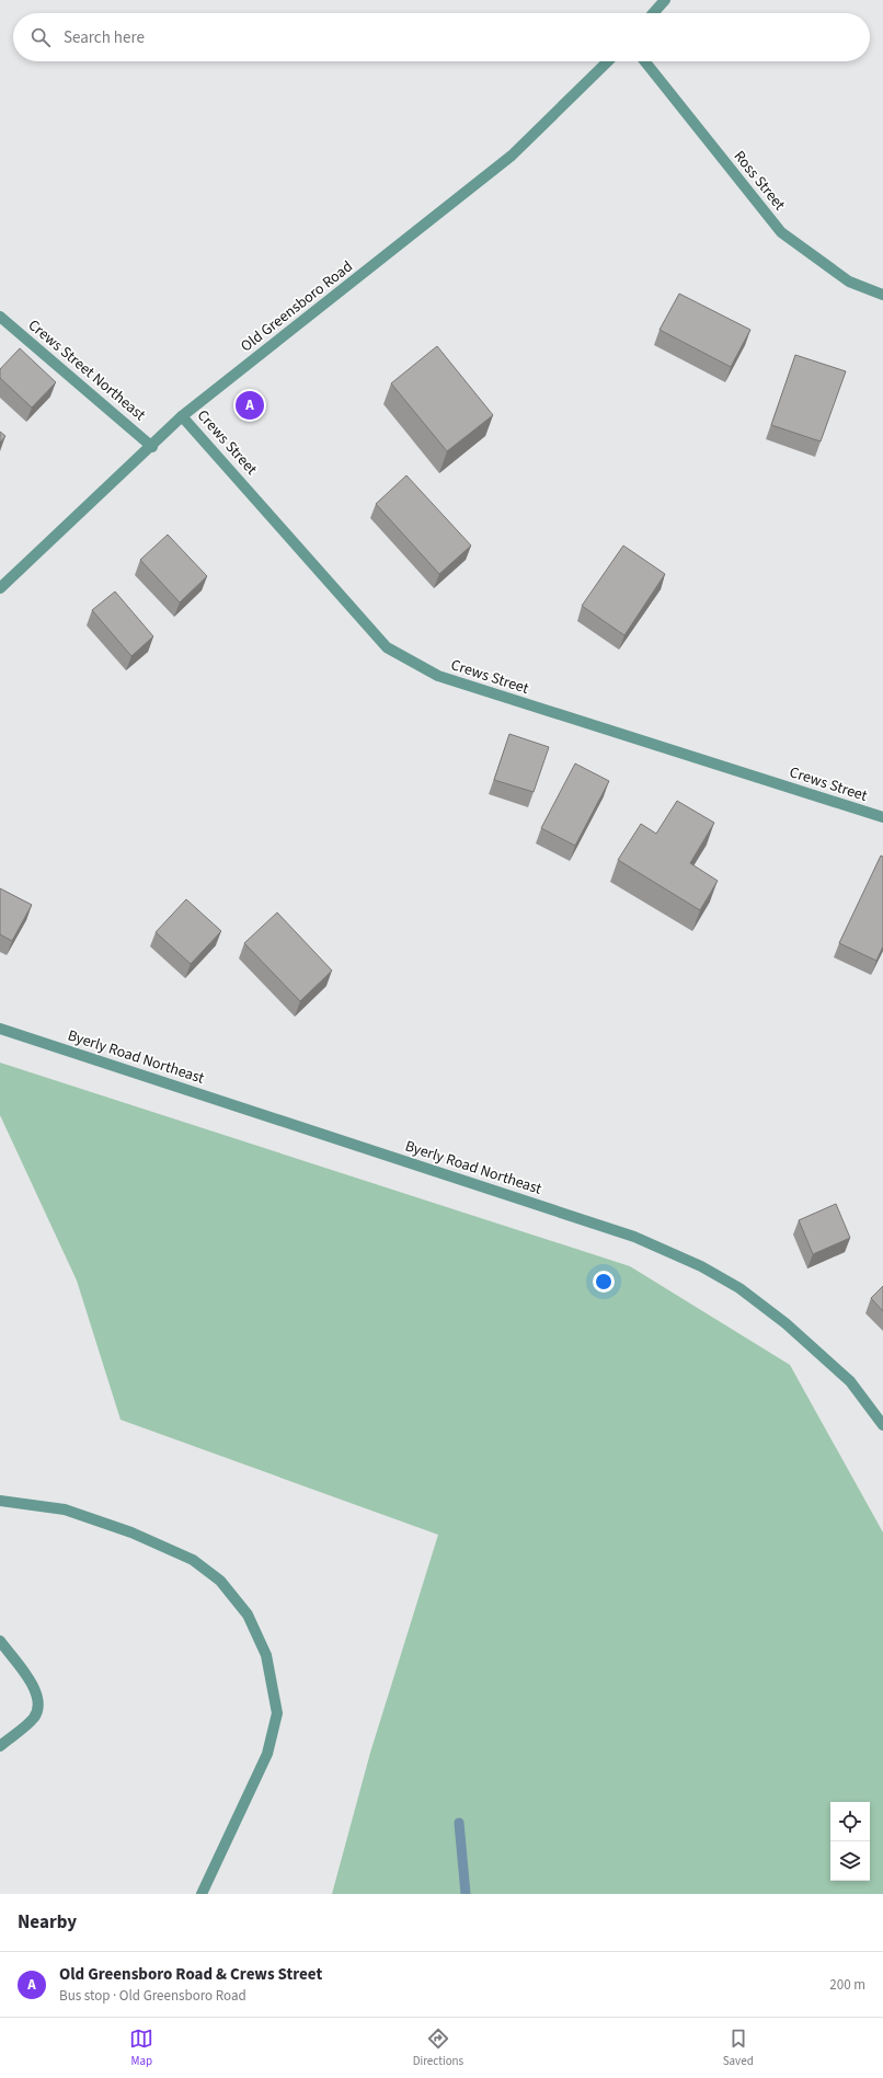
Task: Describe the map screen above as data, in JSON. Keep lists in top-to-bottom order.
{
  "streets": {
    "street": [
      "Ross Street",
      "Old Greensboro Road",
      "Crews Street Northeast",
      "Crews Street",
      "Byerly Road Northeast"
    ]
  },
  "crossings": [
    ["Old Greensboro Road", "Crews Street Northeast"],
    ["Old Greensboro Road", "Crews Street"]
  ],
  "page": {
    "search": "Search here",
    "pins": "A",
    "heading": "Nearby",
    "list": [
      {
        "mark": "A",
        "name": "Old Greensboro Road & Crews Street",
        "note": "Bus stop · Old Greensboro Road",
        "value": "200 m"
      }
    ],
    "nav": ["Map", "Directions", "Saved"]
  }
}
